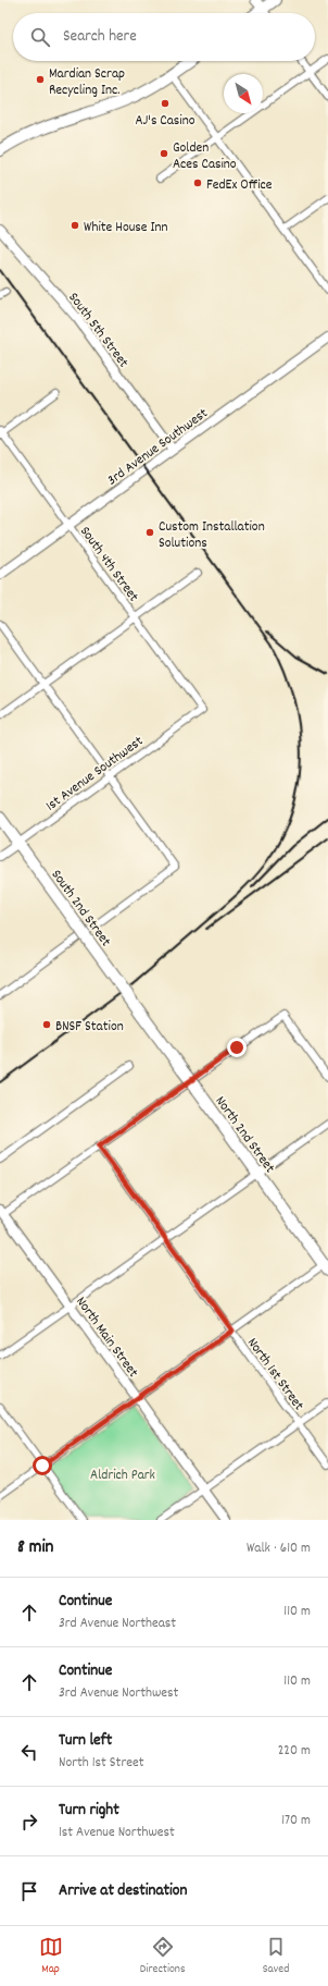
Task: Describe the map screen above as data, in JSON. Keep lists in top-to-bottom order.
{
  "streets": {
    "main road": ["South 2nd Street", "North 2nd Street"],
    "street": [
      "South 5th Street",
      "3rd Avenue Southwest",
      "South 4th Street",
      "1st Avenue Southwest",
      "North Main Street",
      "North 1st Street"
    ]
  },
  "crossings": [
    ["South 5th Street", "3rd Avenue Southwest"],
    ["3rd Avenue Southwest", "South 4th Street"],
    ["South 4th Street", "1st Avenue Southwest"],
    ["1st Avenue Southwest", "South 2nd Street"],
    ["South 2nd Street", "North 2nd Street"]
  ],
  "parks": ["Aldrich Park"],
  "places": [
    "Mardian Scrap Recycling Inc.",
    "AJ's Casino",
    "Golden Aces Casino",
    "FedEx Office",
    "White House Inn",
    "Custom Installation Solutions",
    "BNSF Station"
  ],
  "north": "bottom right",
  "page": {
    "search": "Search here",
    "heading": ["8 min", "Walk · 610 m"],
    "list": [
      ["Continue", "3rd Avenue Northeast", "110 m"],
      ["Continue", "3rd Avenue Northwest", "110 m"],
      ["Turn left", "North 1st Street", "220 m"],
      ["Turn right", "1st Avenue Northwest", "170 m"],
      "Arrive at destination"
    ],
    "nav": ["Map", "Directions", "Saved"]
  }
}
